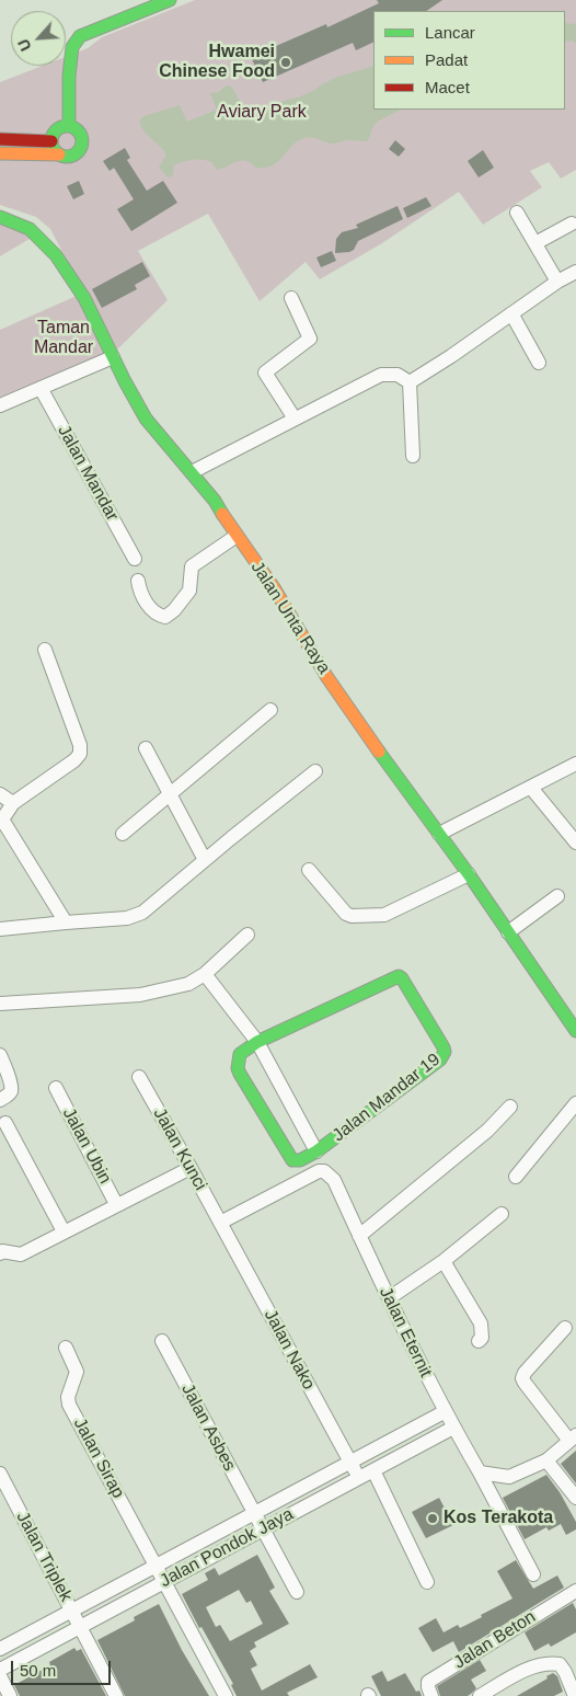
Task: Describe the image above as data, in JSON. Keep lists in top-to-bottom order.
{
  "streets": {
    "street": [
      "Jalan Mandar",
      "Jalan Unta Raya",
      "Jalan Mandar 19",
      "Jalan Ubin",
      "Jalan Kunci",
      "Jalan Eternit",
      "Jalan Nako",
      "Jalan Asbes",
      "Jalan Sirap",
      "Jalan Pondok Jaya",
      "Jalan Triplek",
      "Jalan Beton"
    ]
  },
  "crossings": [
    ["Jalan Kunci", "Jalan Eternit"],
    ["Jalan Kunci", "Jalan Nako"],
    ["Jalan Eternit", "Jalan Nako"],
    ["Jalan Eternit", "Jalan Pondok Jaya"],
    ["Jalan Nako", "Jalan Pondok Jaya"],
    ["Jalan Asbes", "Jalan Pondok Jaya"],
    ["Jalan Sirap", "Jalan Pondok Jaya"],
    ["Jalan Pondok Jaya", "Jalan Triplek"]
  ],
  "parks": ["Aviary Park", "Taman Mandar"],
  "places": ["Hwamei Chinese Food", "Kos Terakota"],
  "legend": ["Lancar", "Padat", "Macet"],
  "scale_bar": "50 m",
  "north": "bottom left"
}
